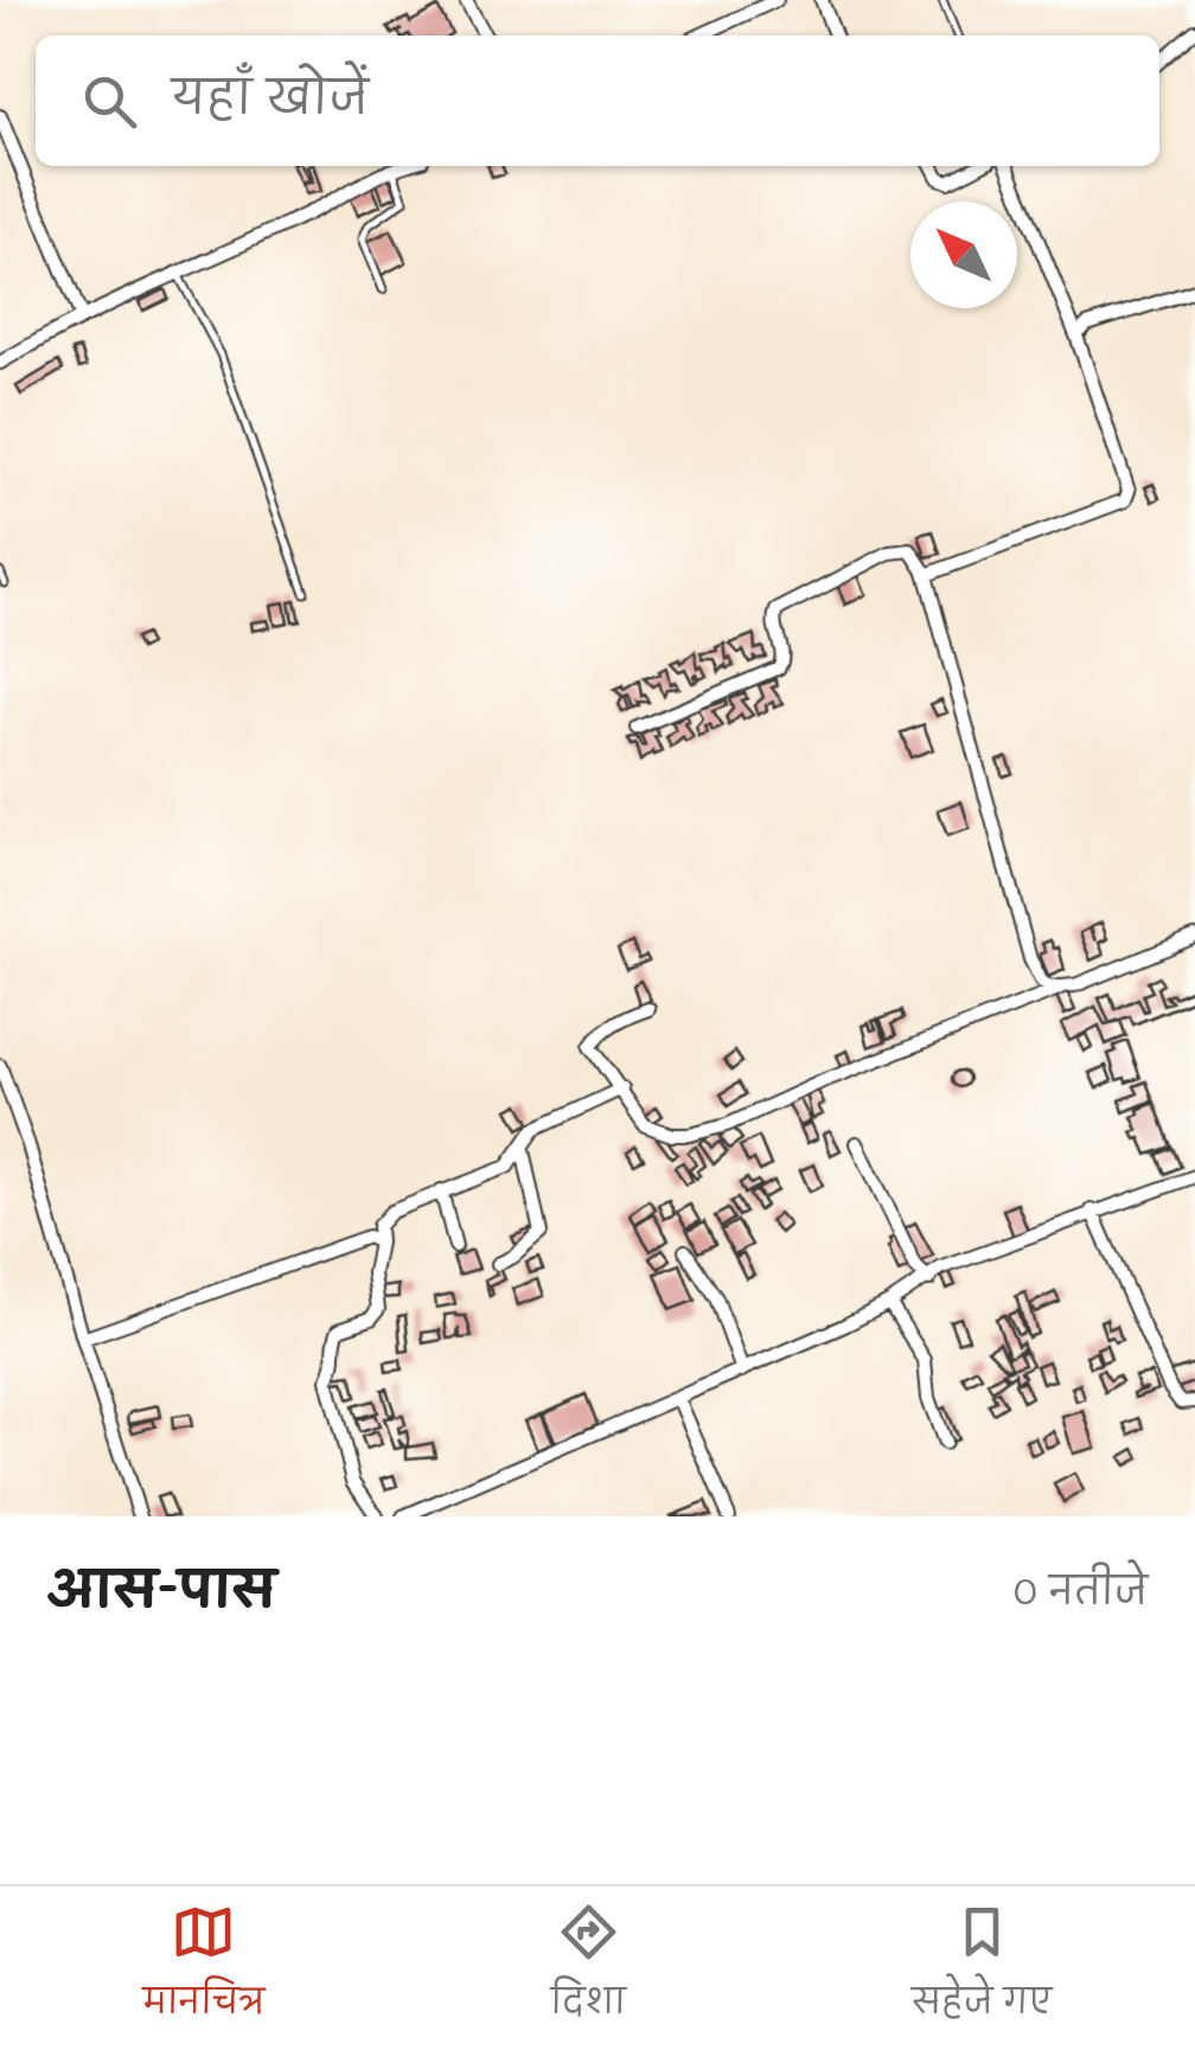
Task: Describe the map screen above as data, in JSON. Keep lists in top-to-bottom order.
{
  "north": "top left",
  "page": {
    "search": "यहाँ खोजें",
    "heading": ["आस-पास", "0 नतीजे"],
    "nav": ["मानचित्र", "दिशा", "सहेजे गए"]
  }
}
